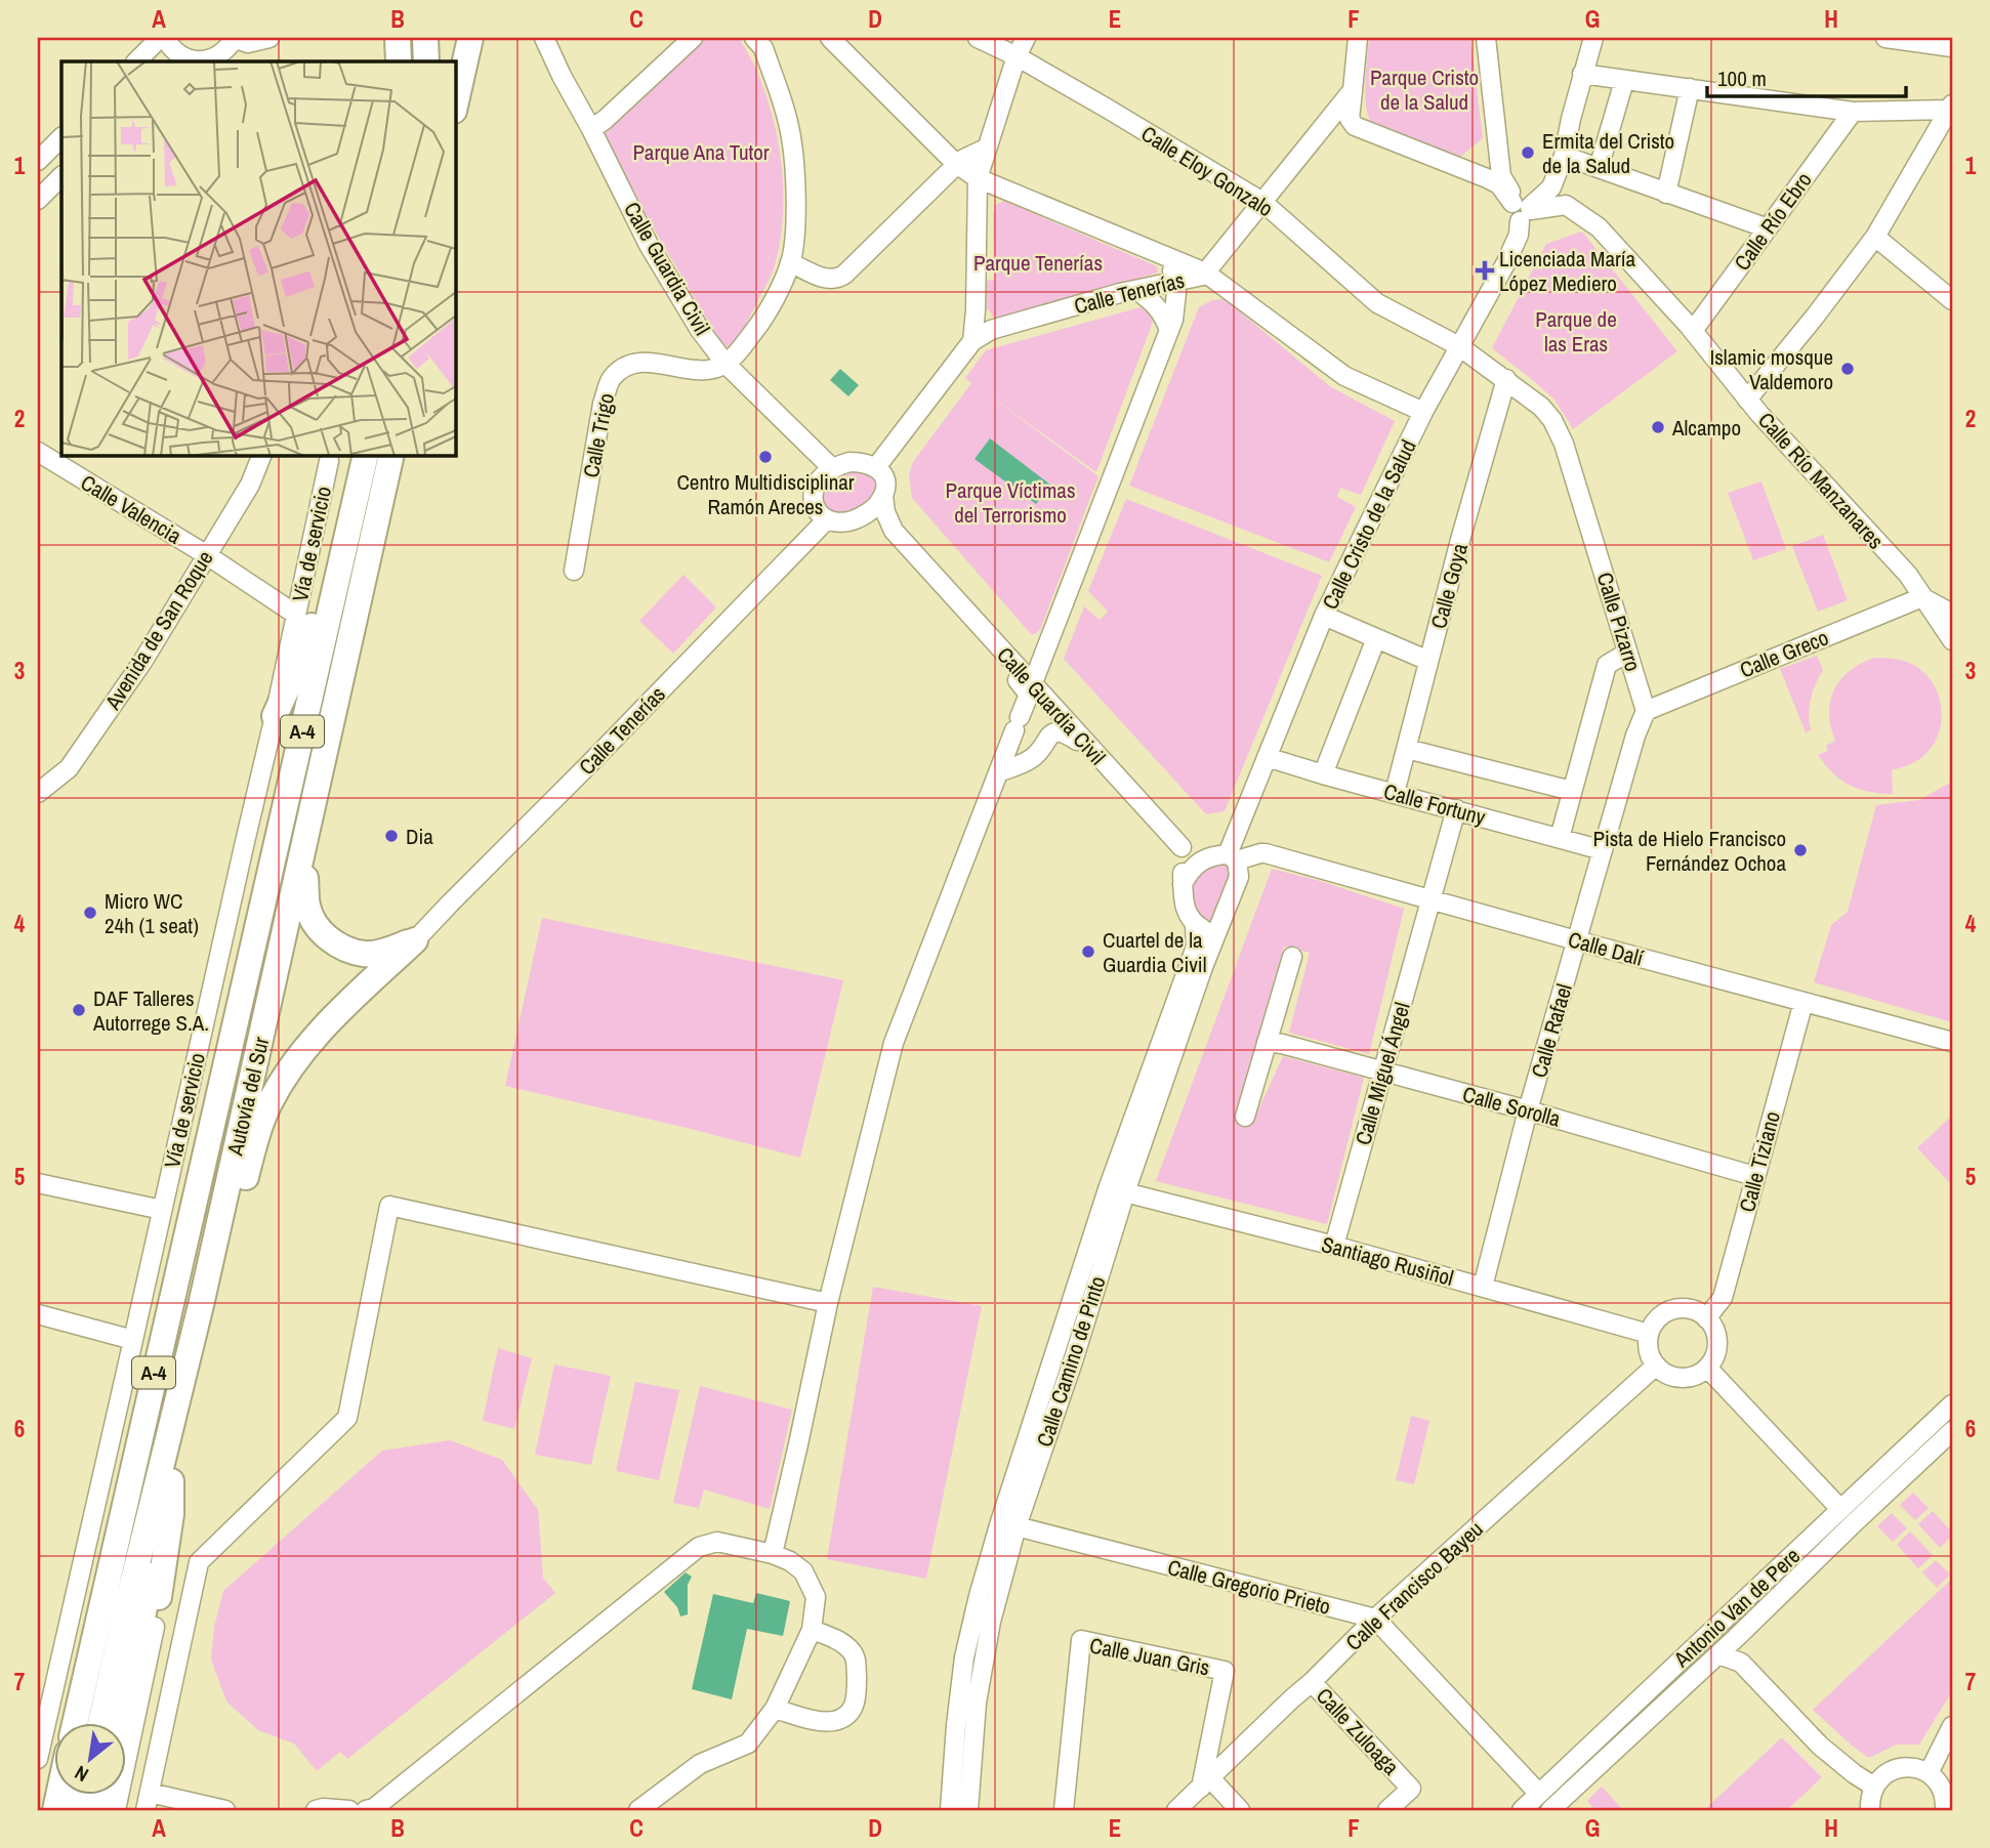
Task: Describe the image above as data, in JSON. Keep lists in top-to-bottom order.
{
  "streets": {
    "highway": ["A-4", "Autovía del Sur"],
    "street": [
      "Calle Eloy Gonzalo",
      "Calle Río Ebro",
      "Calle Guardia Civil",
      "Calle Tenerías",
      "Calle Trigo",
      "Calle Río Manzanares",
      "Calle Valencia",
      "Calle Cristo de la Salud",
      "Vía de servicio",
      "Calle Goya",
      "Calle Pizarro",
      "Avenida de San Roque",
      "Calle Greco",
      "Calle Fortuny",
      "Calle Dalí",
      "Calle Rafael",
      "Calle Miguel Ángel",
      "Calle Sorolla",
      "Calle Tiziano",
      "Santiago Rusiñol",
      "Calle Camino de Pinto",
      "Calle Francisco Bayeu",
      "Calle Gregorio Prieto",
      "Antonio Van de Pere",
      "Calle Juan Gris",
      "Calle Zuloaga"
    ]
  },
  "crossings": [
    ["Calle Eloy Gonzalo", "Calle Tenerías"],
    ["Calle Eloy Gonzalo", "Calle Cristo de la Salud"],
    ["Calle Eloy Gonzalo", "Calle Pizarro"],
    ["Calle Río Ebro", "Calle Río Manzanares"],
    ["Calle Guardia Civil", "Calle Tenerías"],
    ["Calle Guardia Civil", "Calle Trigo"],
    ["Calle Río Manzanares", "Calle Cristo de la Salud"],
    ["Calle Río Manzanares", "Calle Greco"],
    ["Calle Valencia", "Vía de servicio"],
    ["Calle Valencia", "Avenida de San Roque"],
    ["Calle Cristo de la Salud", "Calle Pizarro"],
    ["Calle Cristo de la Salud", "Calle Fortuny"],
    ["Calle Cristo de la Salud", "Calle Dalí"],
    ["Calle Cristo de la Salud", "Calle Camino de Pinto"],
    ["Calle Goya", "Calle Pizarro"],
    ["Calle Goya", "Calle Fortuny"],
    ["Calle Pizarro", "Calle Greco"],
    ["Calle Fortuny", "Calle Miguel Ángel"],
    ["Calle Dalí", "Calle Rafael"],
    ["Calle Dalí", "Calle Miguel Ángel"],
    ["Calle Dalí", "Calle Tiziano"],
    ["Calle Dalí", "Calle Camino de Pinto"],
    ["Calle Rafael", "Calle Sorolla"],
    ["Calle Rafael", "Santiago Rusiñol"],
    ["Calle Miguel Ángel", "Calle Sorolla"],
    ["Calle Miguel Ángel", "Santiago Rusiñol"],
    ["Calle Sorolla", "Calle Tiziano"],
    ["Calle Tiziano", "Santiago Rusiñol"],
    ["Calle Tiziano", "Calle Francisco Bayeu"],
    ["Santiago Rusiñol", "Calle Camino de Pinto"],
    ["Santiago Rusiñol", "Calle Francisco Bayeu"],
    ["Calle Camino de Pinto", "Calle Gregorio Prieto"],
    ["Calle Francisco Bayeu", "Calle Gregorio Prieto"],
    ["Calle Francisco Bayeu", "Calle Juan Gris"],
    ["Calle Francisco Bayeu", "Calle Zuloaga"]
  ],
  "parks": [
    "Parque Cristo de la Salud",
    "Parque Ana Tutor",
    "Parque Tenerías",
    "Parque de las Eras",
    "Parque Víctimas del Terrorismo"
  ],
  "places": {
    "other": [
      "Ermita del Cristo de la Salud",
      "Islamic mosque Valdemoro",
      "Alcampo",
      "Centro Multidisciplinar Ramón Areces",
      "Dia",
      "Pista de Hielo Francisco Fernández Ochoa",
      "Micro WC 24h (1 seat)",
      "Cuartel de la Guardia Civil",
      "DAF Talleres Autorrege S.A."
    ],
    "health": ["Licenciada María López Mediero"]
  },
  "scale_bar": "100 m",
  "north": "bottom left",
  "grid": {
    "columns": [
      "A",
      "B",
      "C",
      "D",
      "E",
      "F",
      "G",
      "H"
    ],
    "rows": [
      "1",
      "2",
      "3",
      "4",
      "5",
      "6",
      "7"
    ]
  }
}
